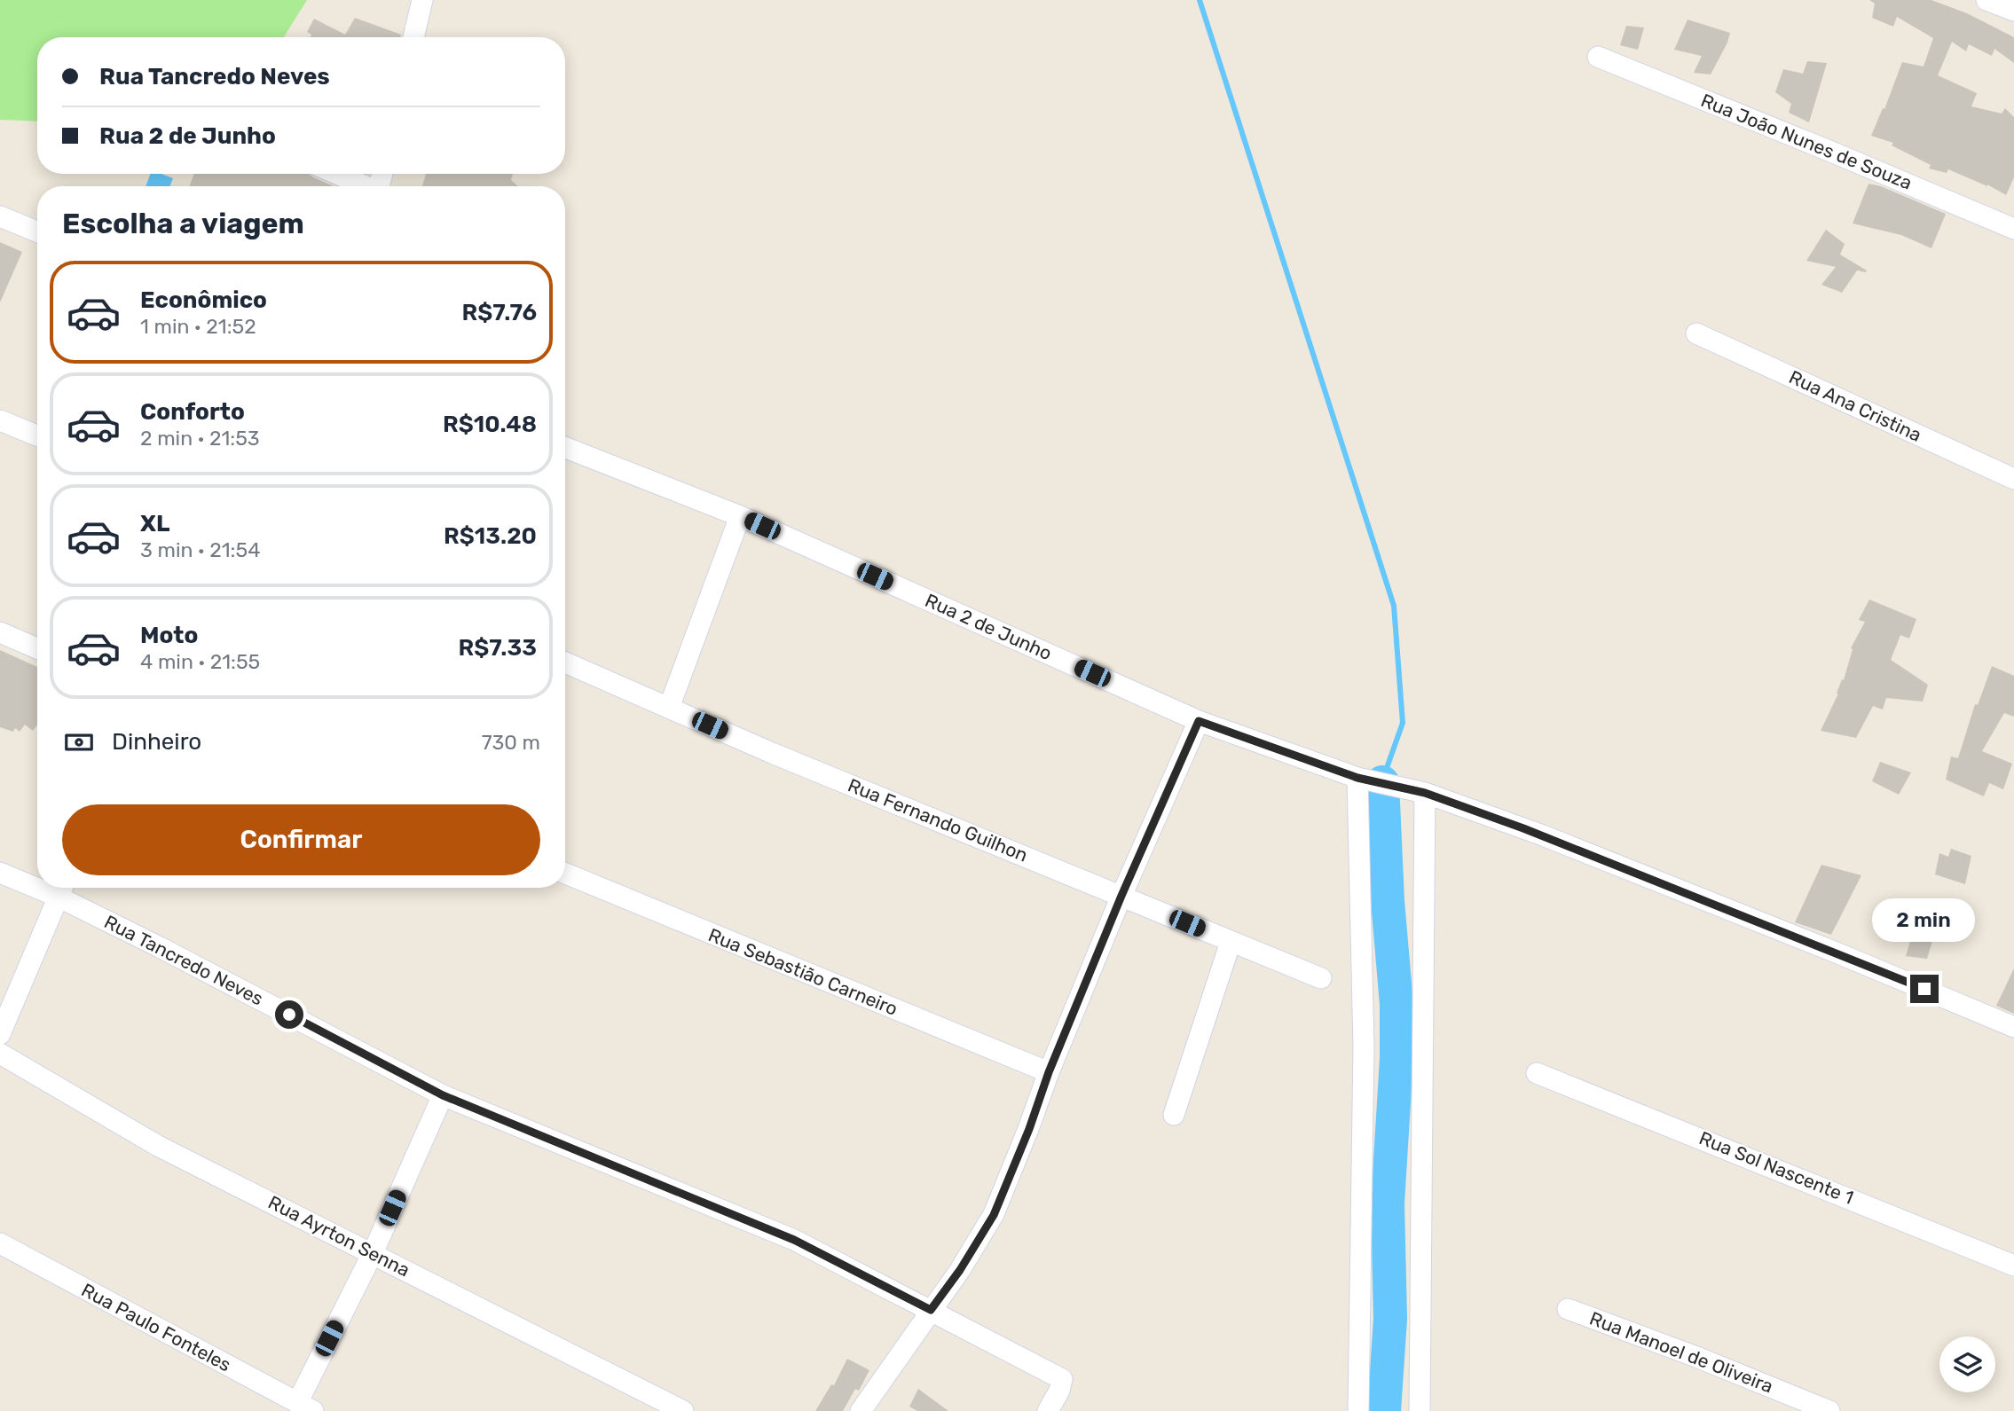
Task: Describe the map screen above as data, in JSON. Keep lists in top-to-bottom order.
{
  "streets": {
    "street": [
      "Rua João Nunes de Souza",
      "Rua Ana Cristina",
      "Rua 2 de Junho",
      "Rua Fernando Guilhon",
      "Rua Tancredo Neves",
      "Rua Sebastião Carneiro",
      "Rua Sol Nascente 1",
      "Rua Ayrton Senna",
      "Rua Paulo Fonteles",
      "Rua Manoel de Oliveira"
    ]
  },
  "page": {
    "banner": ["Rua Tancredo Neves", "Rua 2 de Junho"],
    "heading": "Escolha a viagem",
    "list": [
      {
        "name": "Econômico",
        "note": "1 min · 21:52",
        "value": "R$7.76"
      },
      {
        "name": "Conforto",
        "note": "2 min · 21:53",
        "value": "R$10.48"
      },
      {
        "name": "XL",
        "note": "3 min · 21:54",
        "value": "R$13.20"
      },
      {
        "name": "Moto",
        "note": "4 min · 21:55",
        "value": "R$7.33"
      }
    ],
    "pay": ["Dinheiro", "730 m"],
    "buttons": "Confirmar",
    "bubble": "2 min"
  }
}
